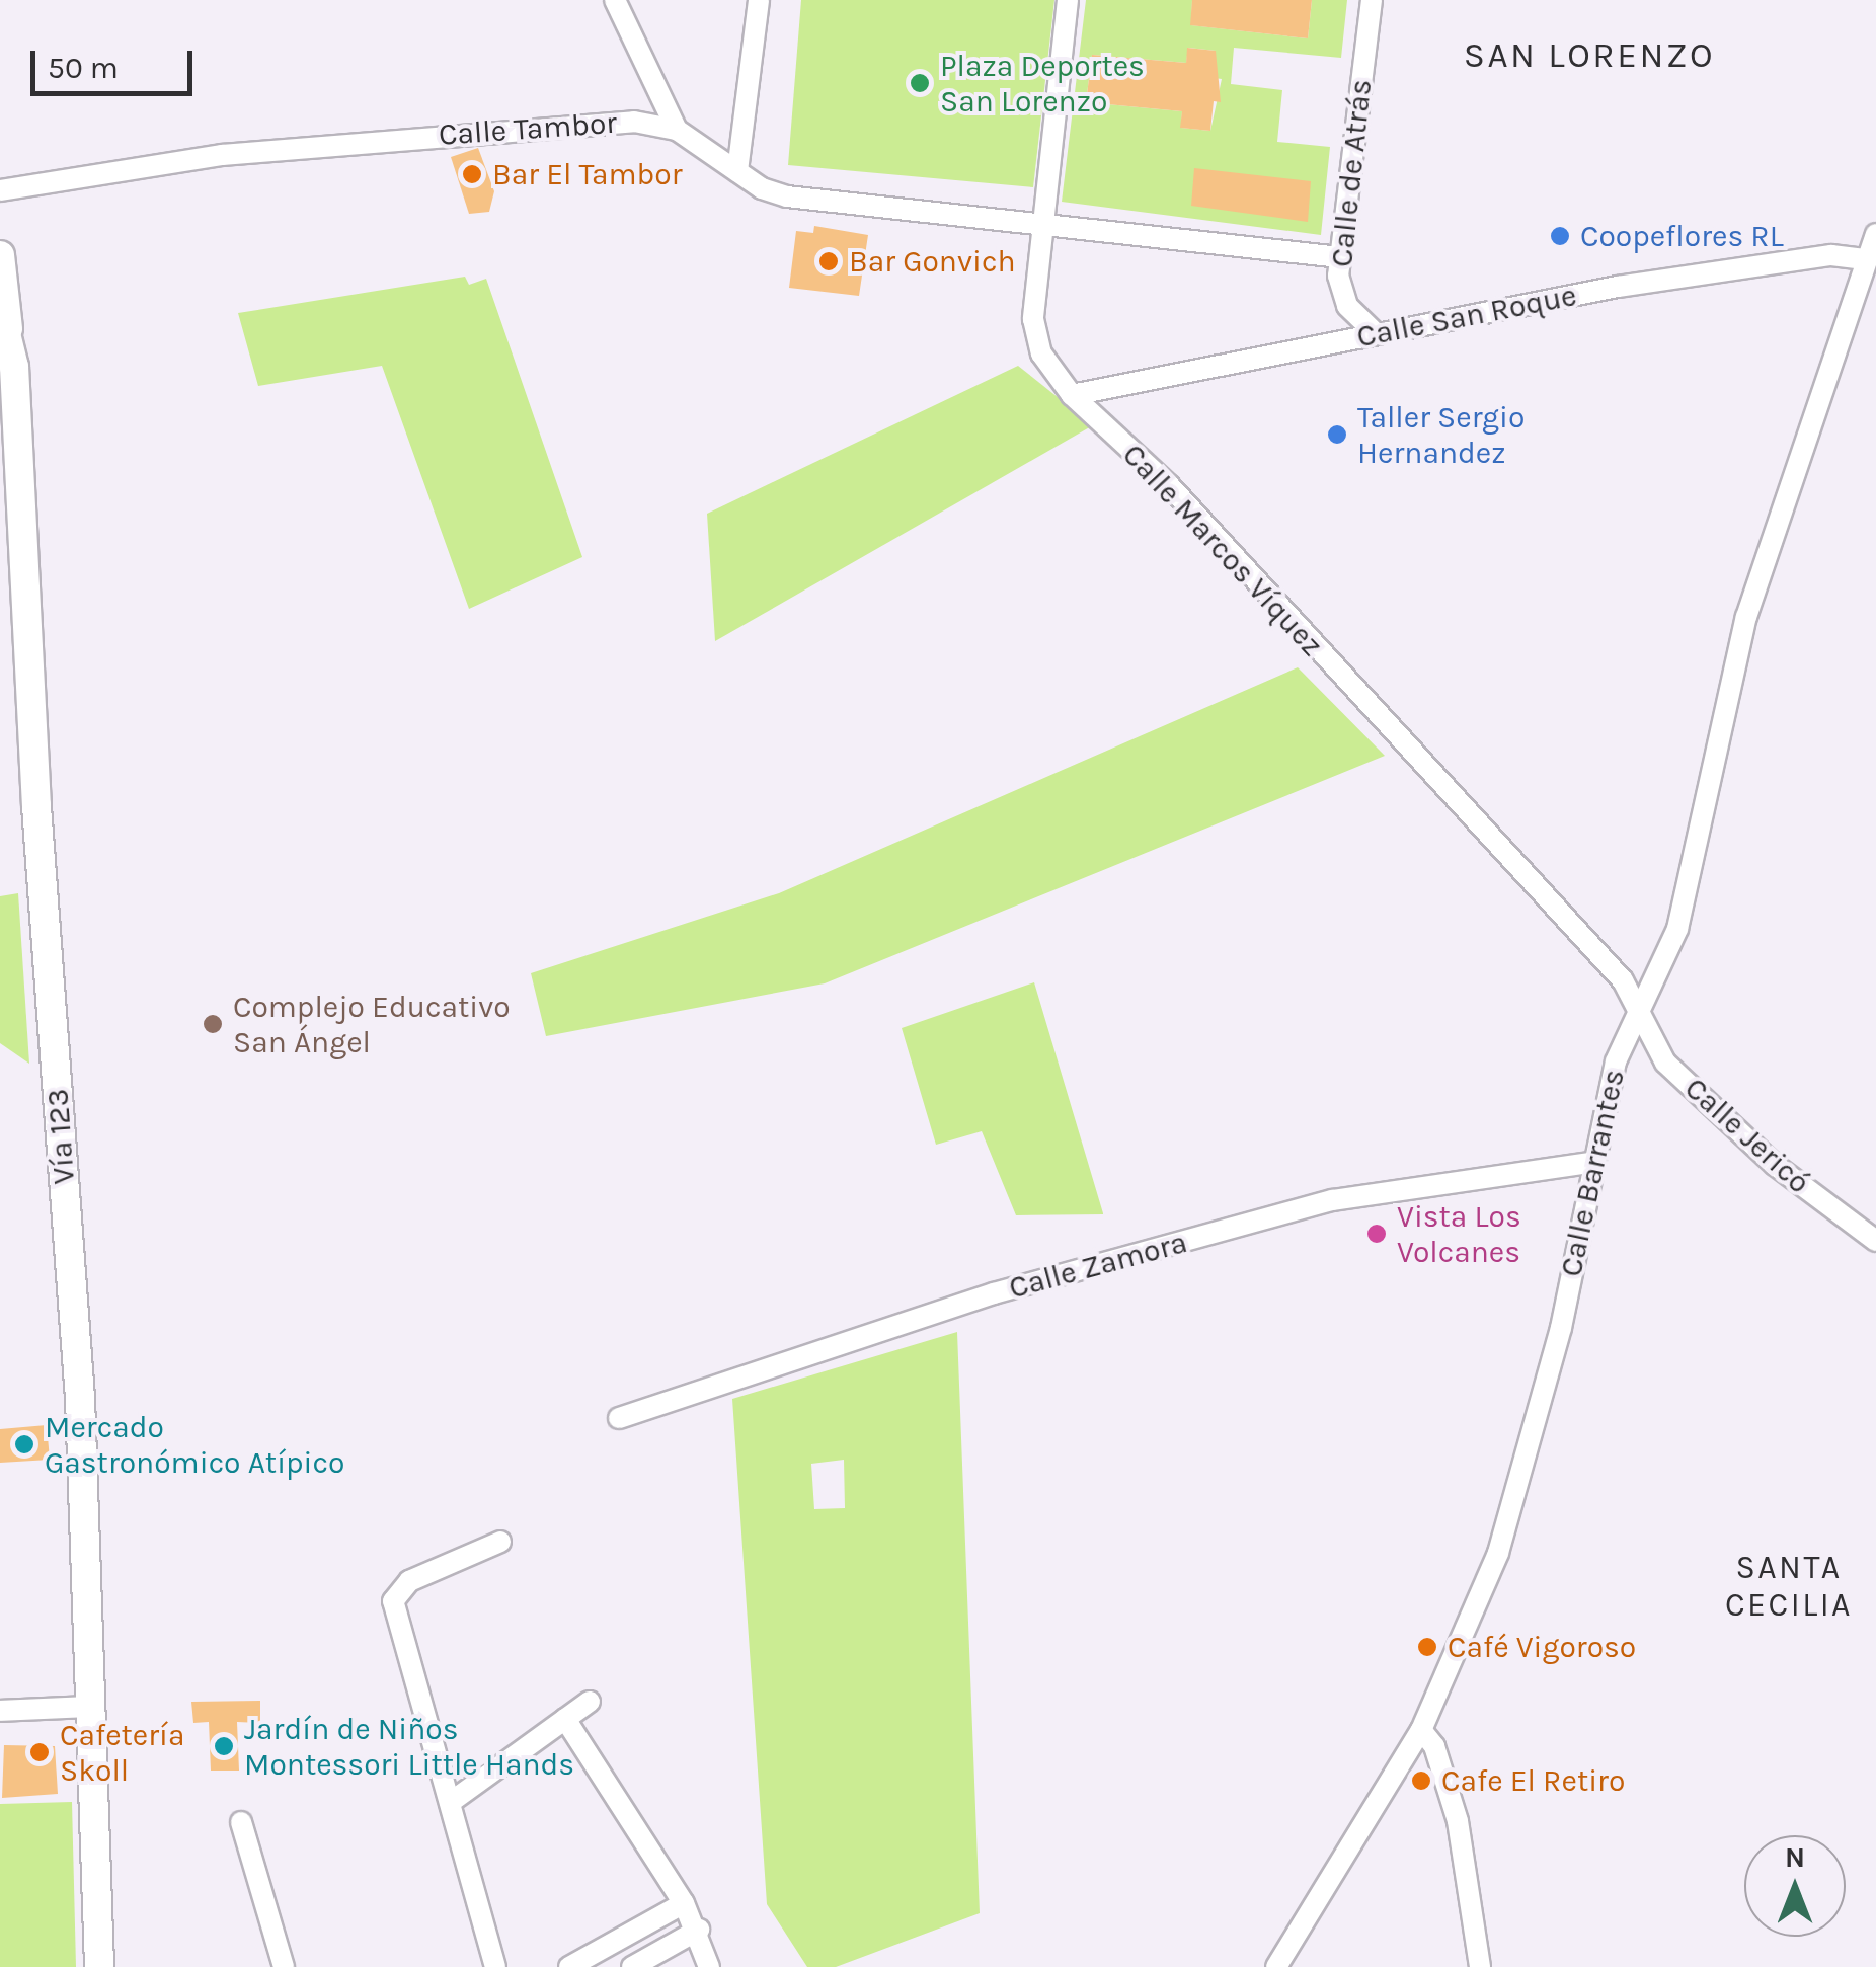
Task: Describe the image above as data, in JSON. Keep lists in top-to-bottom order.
{
  "streets": {
    "main road": ["Vía 123"],
    "street": [
      "Calle Tambor",
      "Calle de Atrás",
      "Calle San Roque",
      "Calle Marcos Víquez",
      "Calle Jericó",
      "Calle Barrantes",
      "Calle Zamora"
    ]
  },
  "crossings": [
    ["Calle Tambor", "Calle de Atrás"],
    ["Calle Tambor", "Calle Marcos Víquez"],
    ["Calle de Atrás", "Calle San Roque"],
    ["Calle San Roque", "Calle Marcos Víquez"],
    ["Calle San Roque", "Calle Barrantes"],
    ["Calle Marcos Víquez", "Calle Jericó"],
    ["Calle Marcos Víquez", "Calle Barrantes"],
    ["Calle Jericó", "Calle Barrantes"],
    ["Calle Barrantes", "Calle Zamora"]
  ],
  "districts": ["SAN LORENZO", "SANTA CECILIA"],
  "places": [
    "Plaza Deportes San Lorenzo",
    "Bar El Tambor",
    "Coopeflores RL",
    "Bar Gonvich",
    "Taller Sergio Hernandez",
    "Complejo Educativo San Ángel",
    "Vista Los Volcanes",
    "Mercado Gastronómico Atípico",
    "Café Vigoroso",
    "Jardín de Niños Montessori Little Hands",
    "Cafetería Skoll",
    "Cafe El Retiro"
  ],
  "scale_bar": "50 m",
  "north": "top"
}
